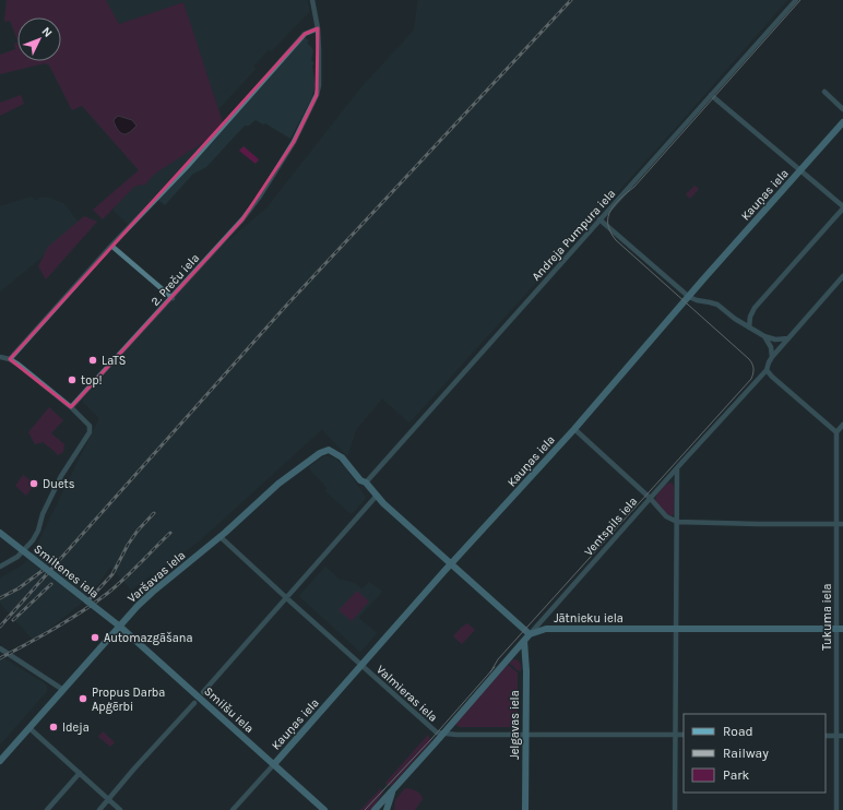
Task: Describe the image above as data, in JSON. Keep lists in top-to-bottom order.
{
  "streets": {
    "street": [
      "Kauņas iela",
      "Andreja Pumpura iela",
      "2. Preču iela",
      "Ventspils iela",
      "Smiltenes iela",
      "Varšavas iela",
      "Tukuma iela",
      "Jātnieku iela",
      "Valmieras iela",
      "Smilšu iela",
      "Jelgavas iela"
    ]
  },
  "crossings": [
    ["Kauņas iela", "Valmieras iela"],
    ["Kauņas iela", "Smilšu iela"],
    ["Andreja Pumpura iela", "Varšavas iela"],
    ["Ventspils iela", "Jātnieku iela"],
    ["Ventspils iela", "Valmieras iela"],
    ["Ventspils iela", "Jelgavas iela"],
    ["Smiltenes iela", "Varšavas iela"],
    ["Smiltenes iela", "Smilšu iela"],
    ["Varšavas iela", "Valmieras iela"],
    ["Varšavas iela", "Smilšu iela"],
    ["Tukuma iela", "Jātnieku iela"],
    ["Jātnieku iela", "Jelgavas iela"],
    ["Valmieras iela", "Jelgavas iela"]
  ],
  "places": [
    "LaTS",
    "top!",
    "Duets",
    "Automazgāšana",
    "Propus Darba Apģērbi",
    "Ideja"
  ],
  "legend": ["Road", "Railway", "Park"],
  "north": "top right"
}
